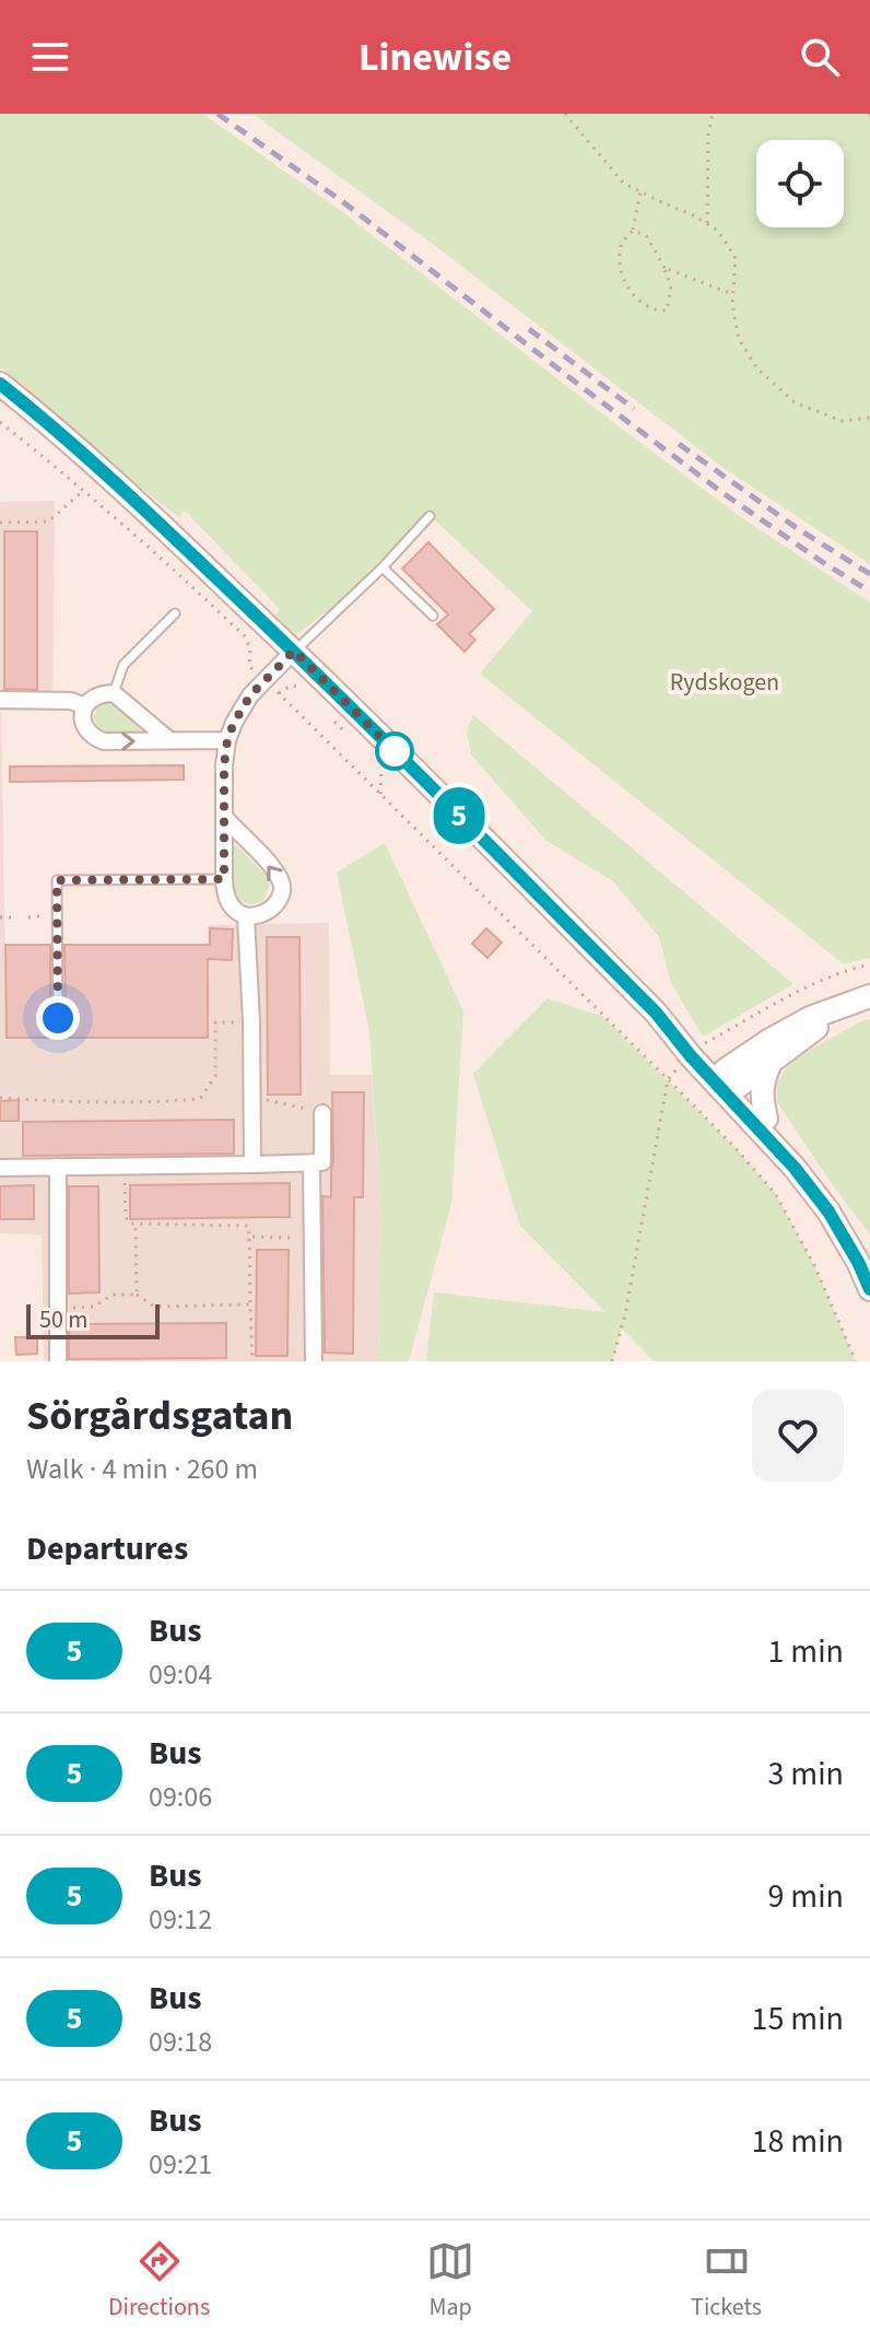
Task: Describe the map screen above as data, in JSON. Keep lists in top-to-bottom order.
{
  "parks": ["Rydskogen"],
  "lines": ["bus line 5"],
  "scale_bar": "50 m",
  "page": {
    "header": "Linewise",
    "on_map": "5",
    "scale": "50 m",
    "heading": [
      ["Sörgårdsgatan", "Walk · 4 min · 260 m"],
      "Departures"
    ],
    "list": [
      {
        "mark": "5",
        "name": "Bus",
        "note": "09:04",
        "value": "1 min"
      },
      {
        "mark": "5",
        "name": "Bus",
        "note": "09:06",
        "value": "3 min"
      },
      {
        "mark": "5",
        "name": "Bus",
        "note": "09:12",
        "value": "9 min"
      },
      {
        "mark": "5",
        "name": "Bus",
        "note": "09:18",
        "value": "15 min"
      },
      {
        "mark": "5",
        "name": "Bus",
        "note": "09:21",
        "value": "18 min"
      }
    ],
    "tabs": ["Directions", "Map", "Tickets"]
  }
}
